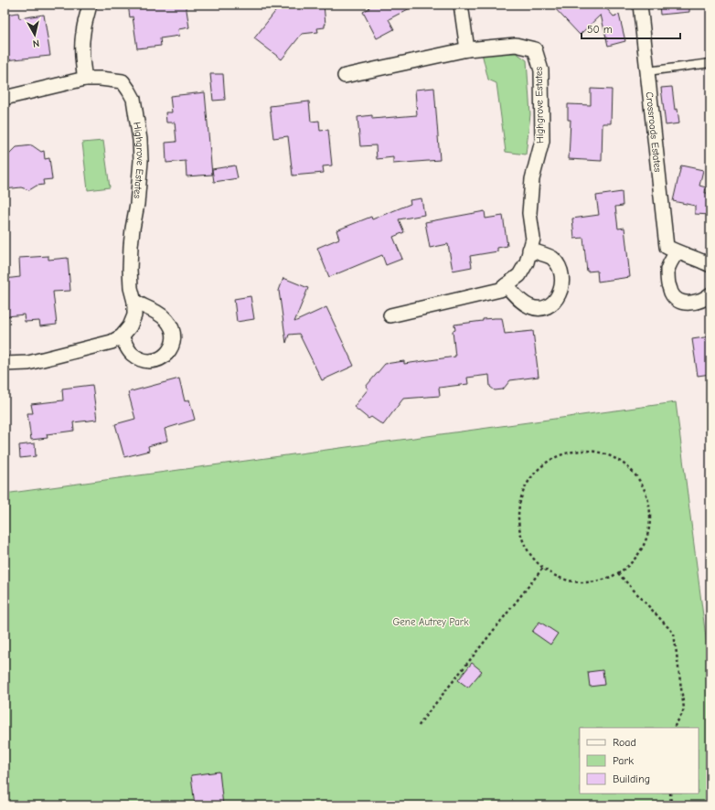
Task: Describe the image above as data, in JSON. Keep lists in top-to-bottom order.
{
  "streets": {
    "street": ["Highgrove Estates", "Crossroads Estates"]
  },
  "parks": ["Gene Autrey Park"],
  "legend": ["Road", "Park", "Building"],
  "scale_bar": "50 m",
  "north": "bottom"
}
